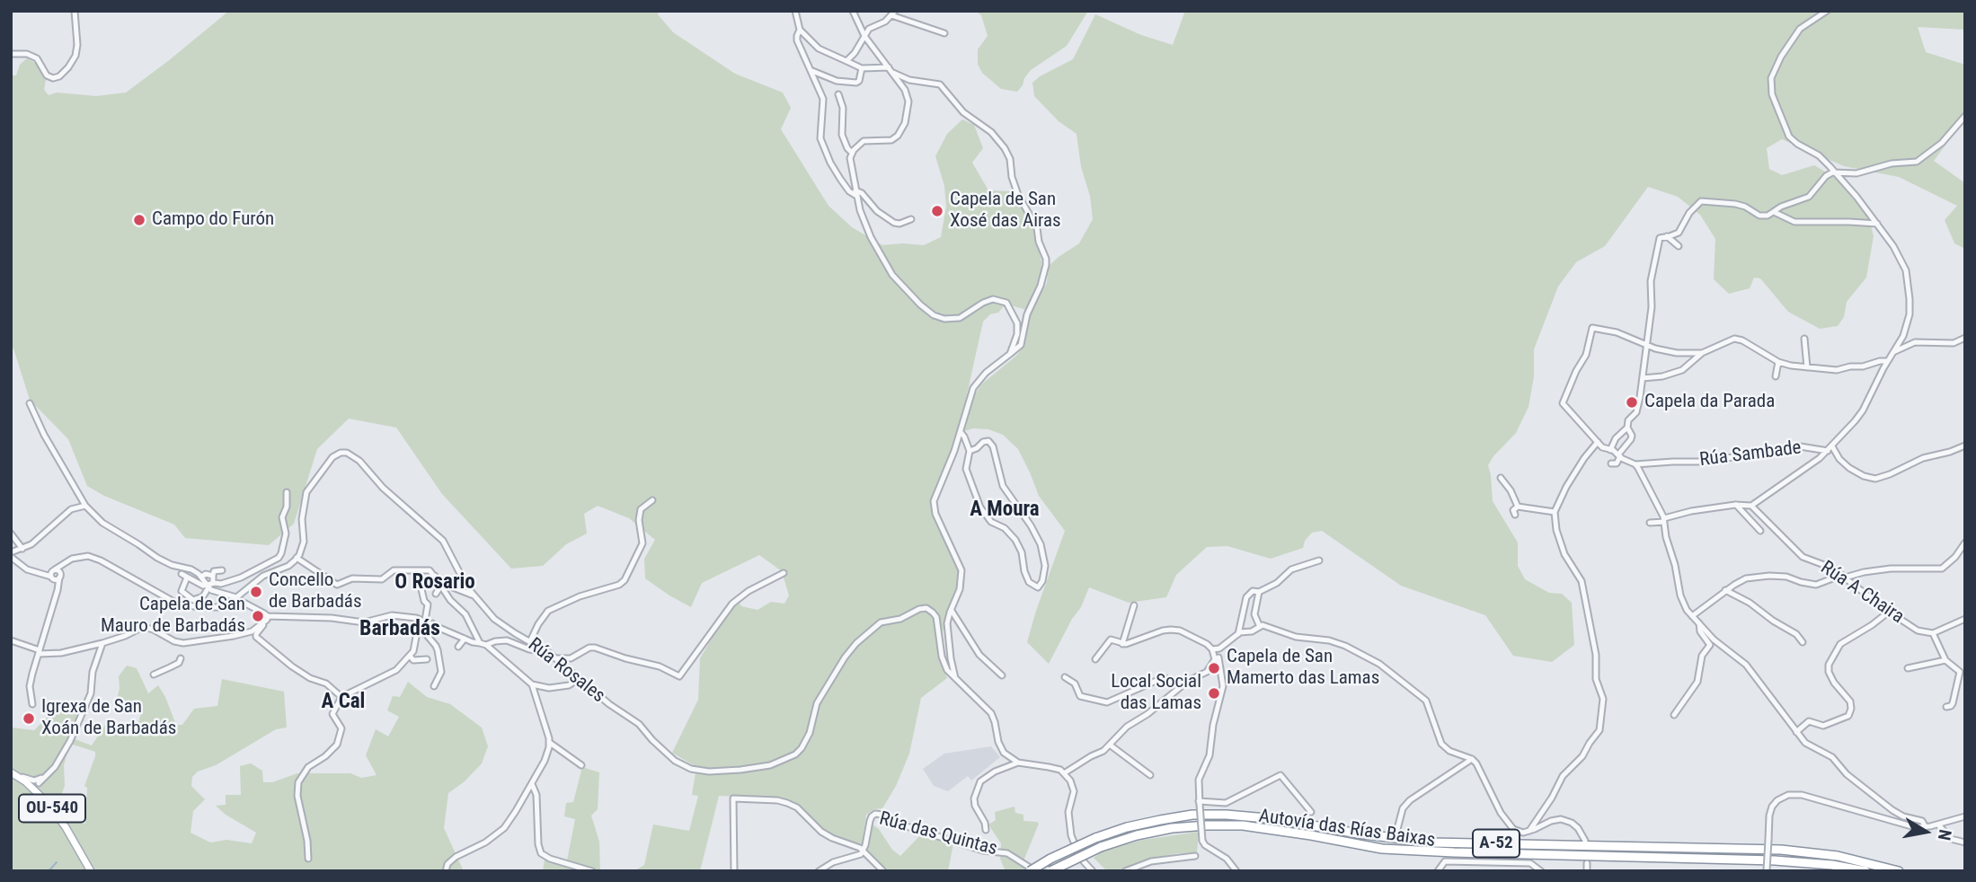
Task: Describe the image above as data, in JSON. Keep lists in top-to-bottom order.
{
  "streets": {
    "highway": ["Autovía das Rías Baixas", "A-52"],
    "main road": ["OU-540"],
    "street": [
      "Rúa Sambade",
      "Rúa A Chaira",
      "Rúa Rosales",
      "Rúa das Quintas"
    ]
  },
  "crossings": [
    ["Autovía das Rías Baixas", "Rúa das Quintas"]
  ],
  "districts": [
    "A Moura",
    "O Rosario",
    "Barbadás",
    "A Cal"
  ],
  "places": [
    "Capela de San Xosé das Airas",
    "Campo do Furón",
    "Capela da Parada",
    "Concello de Barbadás",
    "Capela de San Mauro de Barbadás",
    "Capela de San Mamerto das Lamas",
    "Local Social das Lamas",
    "Igrexa de San Xoán de Barbadás"
  ],
  "north": "right"
}
